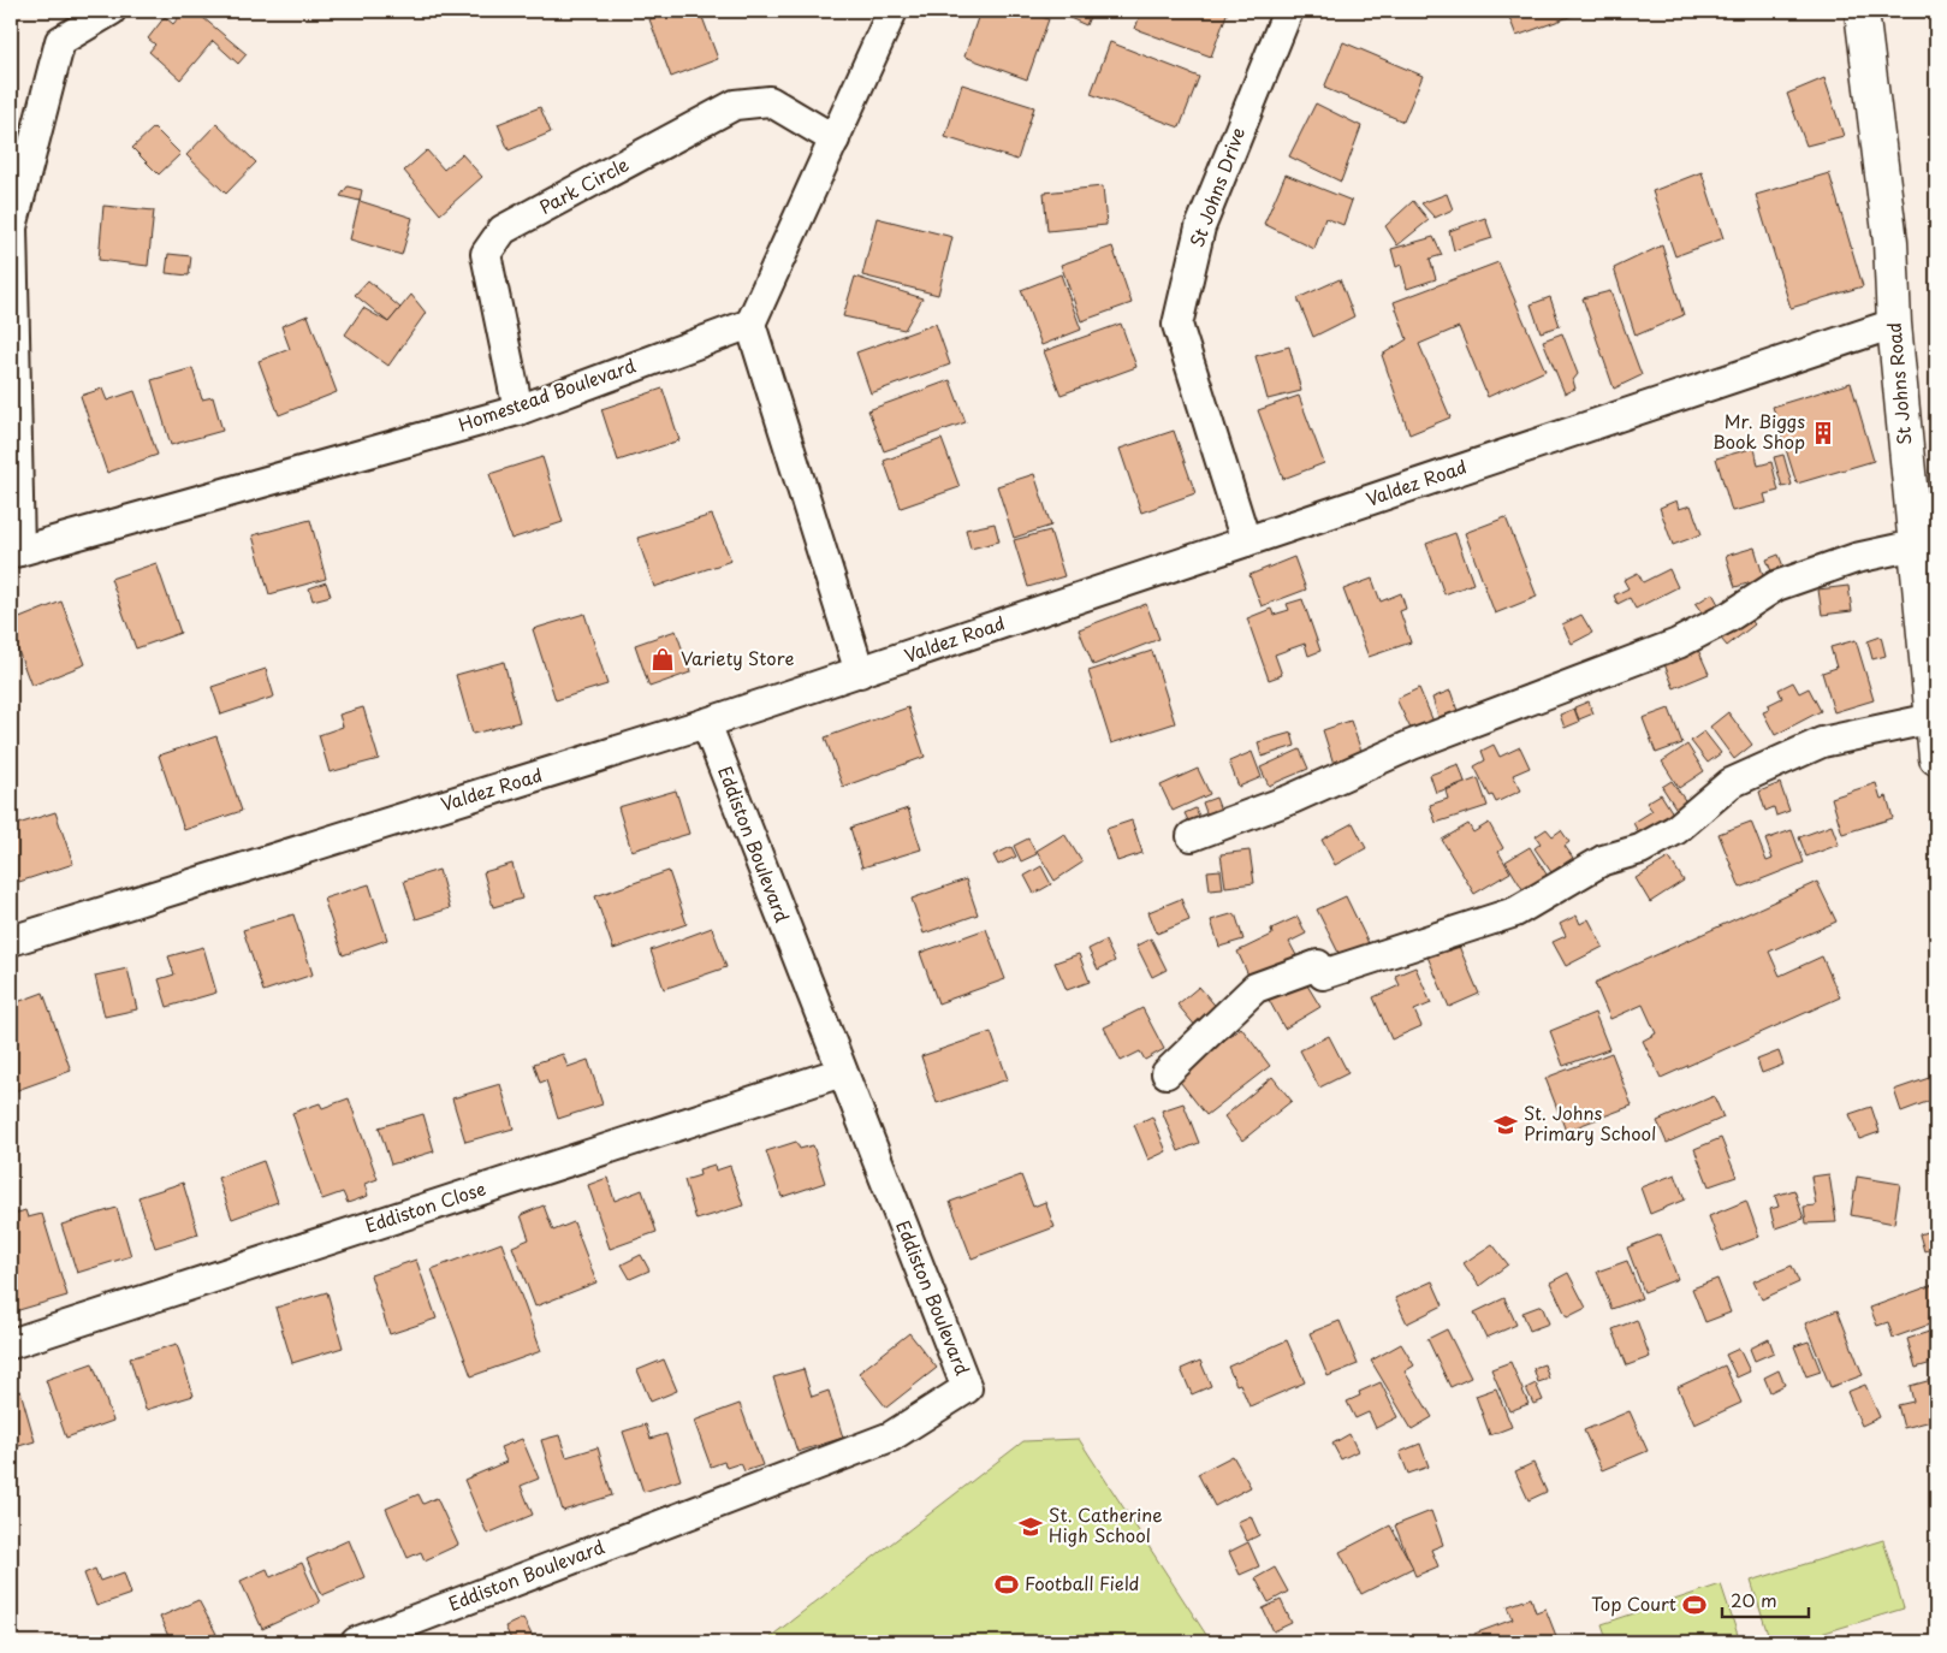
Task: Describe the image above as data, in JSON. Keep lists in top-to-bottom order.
{
  "streets": {
    "main road": ["St Johns Road"],
    "street": [
      "Park Circle",
      "St Johns Drive",
      "Homestead Boulevard",
      "Valdez Road",
      "Eddiston Boulevard",
      "Eddiston Close"
    ]
  },
  "crossings": [
    ["Park Circle", "Homestead Boulevard"],
    ["St Johns Drive", "Valdez Road"],
    ["St Johns Road", "Valdez Road"],
    ["Valdez Road", "Eddiston Boulevard"],
    ["Eddiston Boulevard", "Eddiston Close"]
  ],
  "places": {
    "building": ["Mr. Biggs Book Shop"],
    "shop": ["Variety Store"],
    "school or university": ["St. Johns Primary School", "St. Catherine High School"],
    "sports": ["Football Field", "Top Court"]
  },
  "scale_bar": "20 m"
}
